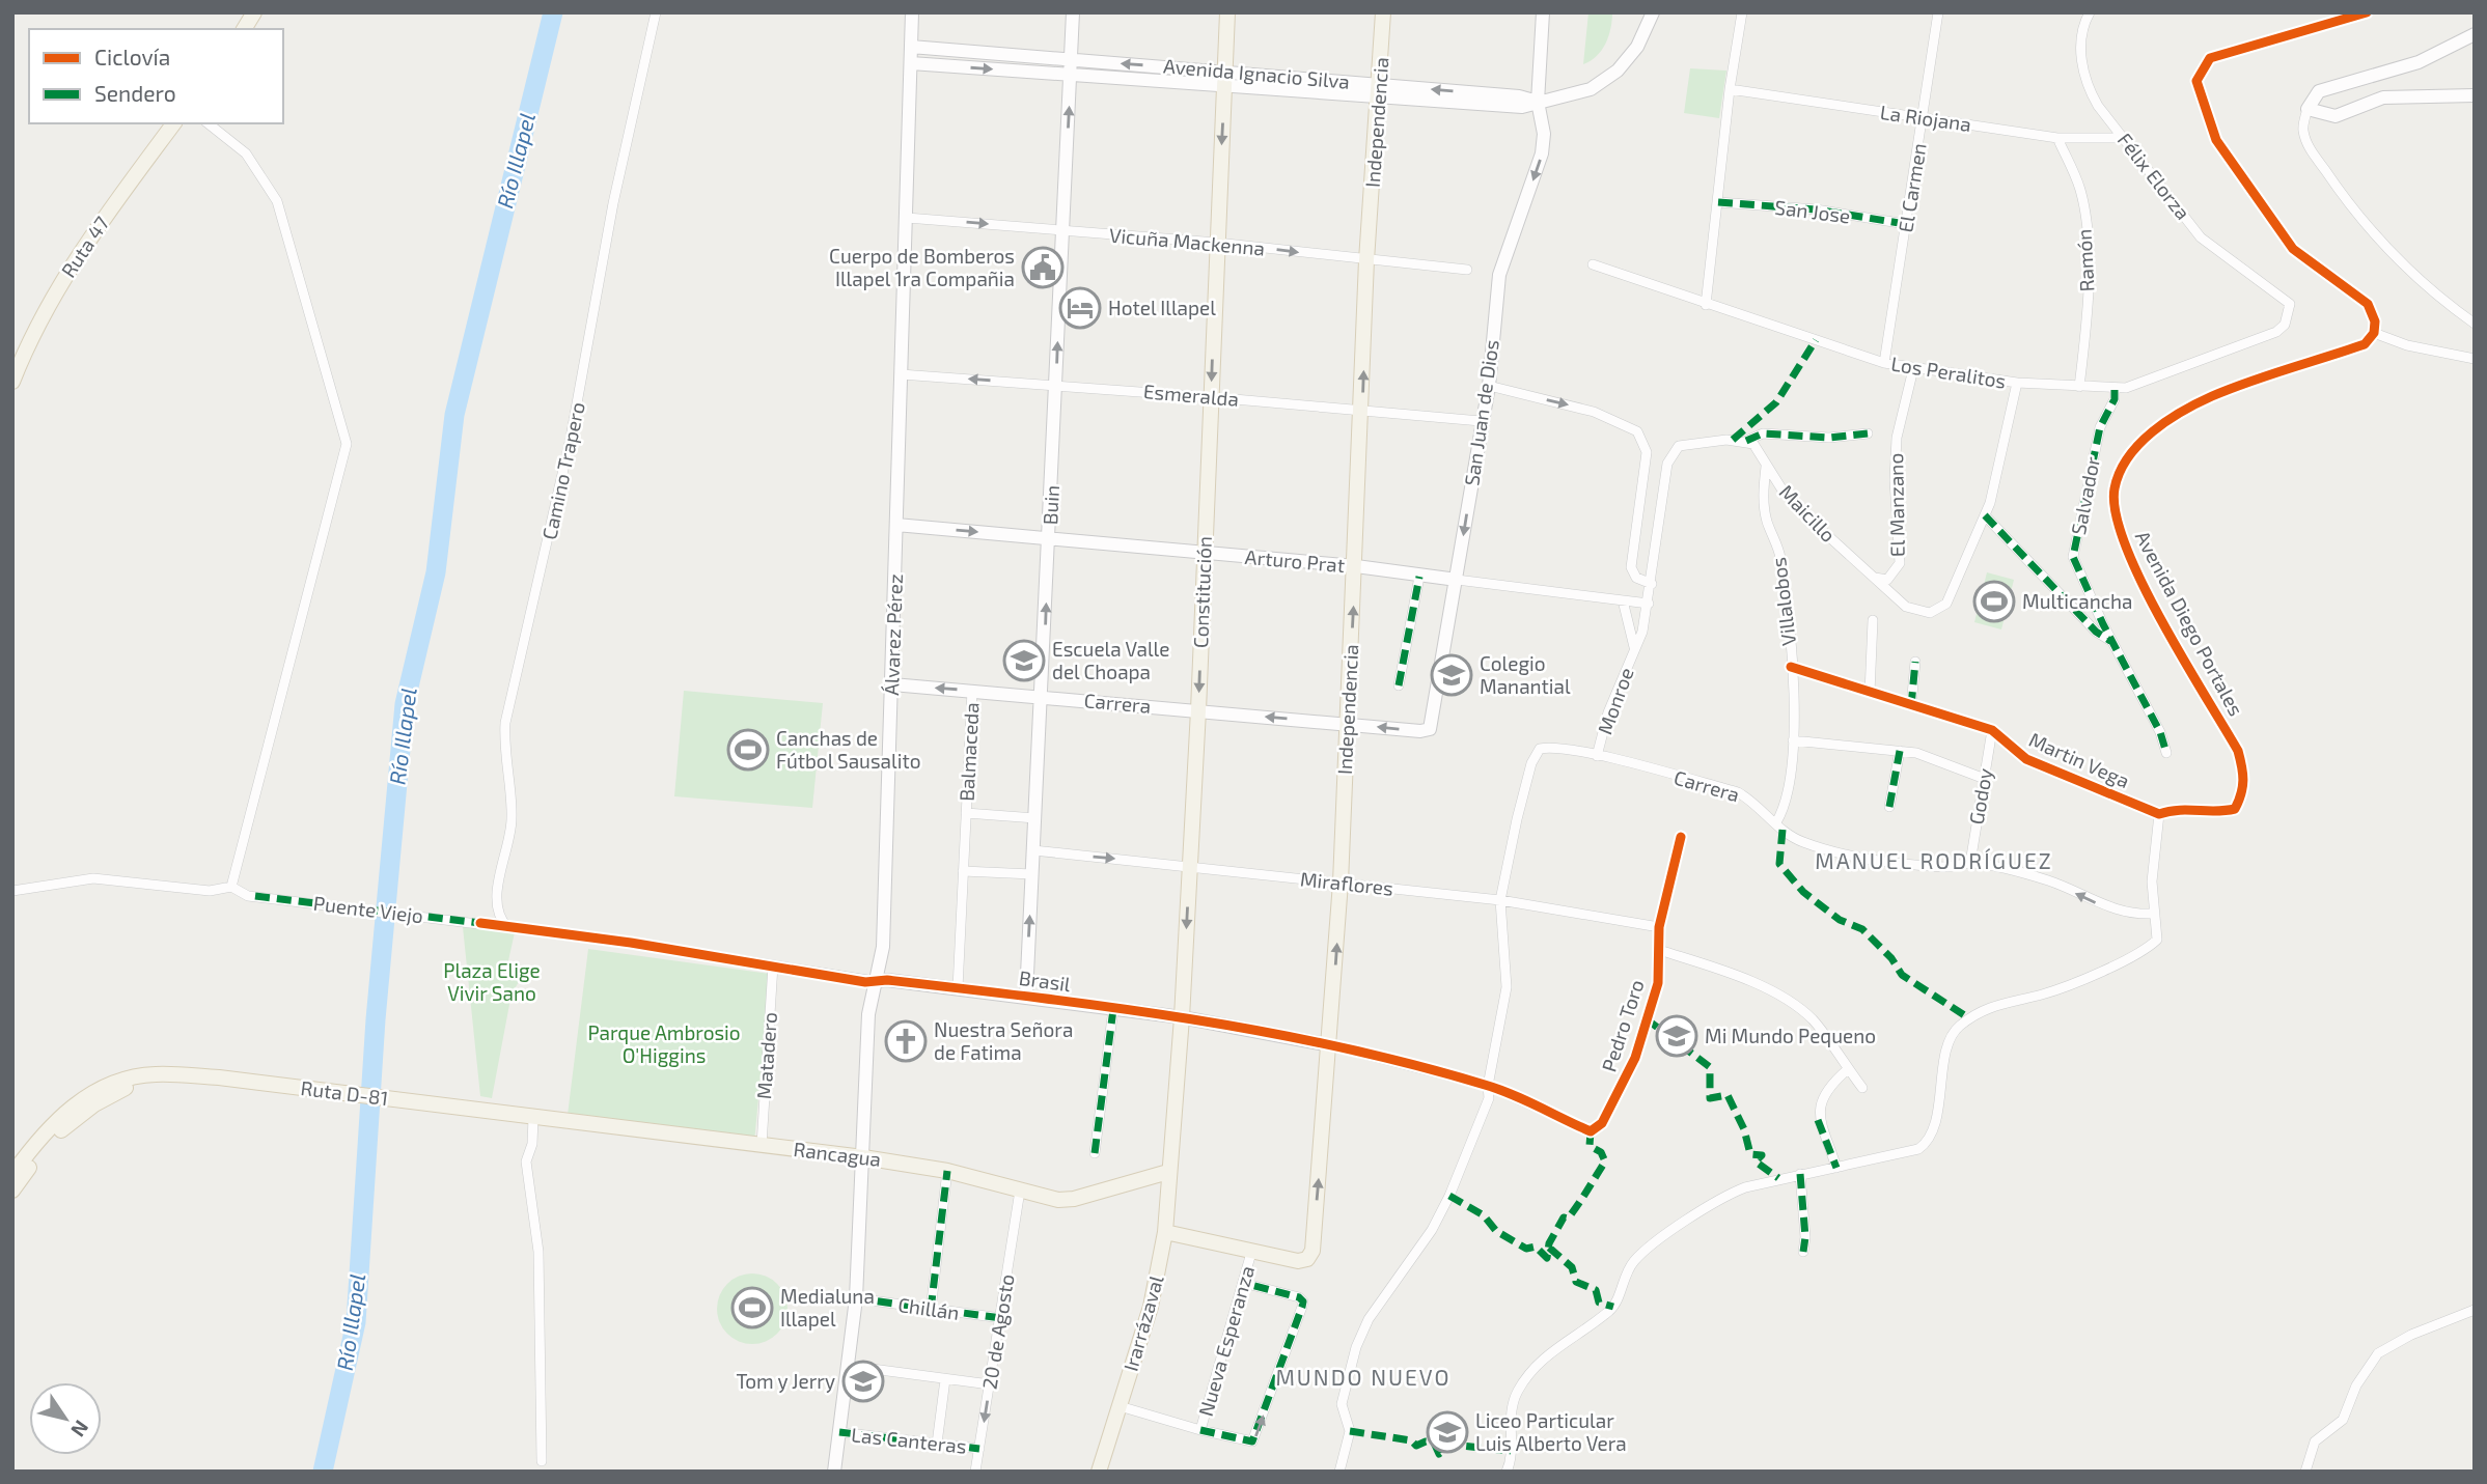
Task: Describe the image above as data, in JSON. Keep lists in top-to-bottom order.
{
  "streets": {
    "main road": [
      "Independencia",
      "Ruta 47",
      "Constitución",
      "Ruta D-81",
      "Rancagua",
      "Irarrázaval"
    ],
    "street": [
      "Avenida Ignacio Silva",
      "La Riojana",
      "Félix Elorza",
      "El Carmen",
      "San Jose",
      "Vicuña Mackenna",
      "Ramón",
      "Los Peralitos",
      "Esmeralda",
      "San Juan de Dios",
      "Camino Trapero",
      "Salvador",
      "Buin",
      "El Manzano",
      "Maicillo",
      "Arturo Prat",
      "Villalobos",
      "Avenida Diego Portales",
      "Álvarez Pérez",
      "Monroe",
      "Carrera",
      "Balmaceda",
      "Martin Vega",
      "Godoy",
      "Miraflores",
      "Puente Viejo",
      "Brasil",
      "Pedro Toro",
      "Matadero",
      "Chillán",
      "20 de Agosto",
      "Nueva Esperanza",
      "Las Canteras"
    ]
  },
  "crossings": [
    ["Avenida Ignacio Silva", "Independencia"],
    ["Avenida Ignacio Silva", "San Juan de Dios"],
    ["Avenida Ignacio Silva", "Buin"],
    ["Avenida Ignacio Silva", "Constitución"],
    ["Avenida Ignacio Silva", "Álvarez Pérez"],
    ["La Riojana", "Félix Elorza"],
    ["La Riojana", "El Carmen"],
    ["La Riojana", "Ramón"],
    ["Independencia", "Vicuña Mackenna"],
    ["Independencia", "Esmeralda"],
    ["Independencia", "Arturo Prat"],
    ["Independencia", "Carrera"],
    ["Independencia", "Miraflores"],
    ["Independencia", "Brasil"],
    ["Independencia", "Irarrázaval"],
    ["Independencia", "Nueva Esperanza"],
    ["Félix Elorza", "Los Peralitos"],
    ["El Carmen", "San Jose"],
    ["El Carmen", "Los Peralitos"],
    ["Vicuña Mackenna", "Buin"],
    ["Vicuña Mackenna", "Constitución"],
    ["Vicuña Mackenna", "Álvarez Pérez"],
    ["Ramón", "Los Peralitos"],
    ["Los Peralitos", "Salvador"],
    ["Los Peralitos", "El Manzano"],
    ["Los Peralitos", "Maicillo"],
    ["Esmeralda", "San Juan de Dios"],
    ["Esmeralda", "Buin"],
    ["Esmeralda", "Constitución"],
    ["Esmeralda", "Álvarez Pérez"],
    ["San Juan de Dios", "Arturo Prat"],
    ["San Juan de Dios", "Carrera"],
    ["Camino Trapero", "Brasil"],
    ["Salvador", "Maicillo"],
    ["Buin", "Arturo Prat"],
    ["Buin", "Carrera"],
    ["Buin", "Miraflores"],
    ["Buin", "Brasil"],
    ["El Manzano", "Maicillo"],
    ["Maicillo", "Villalobos"],
    ["Arturo Prat", "Constitución"],
    ["Arturo Prat", "Álvarez Pérez"],
    ["Arturo Prat", "Monroe"],
    ["Constitución", "Carrera"],
    ["Constitución", "Miraflores"],
    ["Constitución", "Brasil"],
    ["Constitución", "Rancagua"],
    ["Constitución", "Irarrázaval"],
    ["Villalobos", "Carrera"],
    ["Villalobos", "Martin Vega"],
    ["Avenida Diego Portales", "Martin Vega"],
    ["Álvarez Pérez", "Carrera"],
    ["Álvarez Pérez", "Brasil"],
    ["Álvarez Pérez", "Rancagua"],
    ["Álvarez Pérez", "Chillán"],
    ["Álvarez Pérez", "Las Canteras"],
    ["Monroe", "Carrera"],
    ["Carrera", "Balmaceda"],
    ["Carrera", "Godoy"],
    ["Carrera", "Miraflores"],
    ["Balmaceda", "Brasil"],
    ["Martin Vega", "Godoy"],
    ["Miraflores", "Pedro Toro"],
    ["Puente Viejo", "Brasil"],
    ["Brasil", "Pedro Toro"],
    ["Brasil", "Matadero"],
    ["Matadero", "Rancagua"],
    ["Ruta D-81", "Rancagua"],
    ["Rancagua", "Irarrázaval"],
    ["Rancagua", "20 de Agosto"],
    ["Chillán", "20 de Agosto"],
    ["Irarrázaval", "Nueva Esperanza"],
    ["20 de Agosto", "Las Canteras"]
  ],
  "one_way": [
    "Independencia",
    "Vicuña Mackenna",
    "San Juan de Dios",
    "Buin",
    "Constitución",
    "Carrera"
  ],
  "districts": ["MANUEL RODRÍGUEZ", "MUNDO NUEVO"],
  "water": ["Río Illapel"],
  "parks": ["Plaza Elige Vivir Sano", "Parque Ambrosio O'Higgins"],
  "places": {
    "public building": ["Cuerpo de Bomberos Illapel 1ra Compañia"],
    "hotel": ["Hotel Illapel"],
    "sports": ["Multicancha", "Canchas de Fútbol Sausalito", "Medialuna Illapel"],
    "school or university": [
      "Escuela Valle del Choapa",
      "Colegio Manantial",
      "Mi Mundo Pequeno",
      "Tom y Jerry",
      "Liceo Particular Luis Alberto Vera"
    ],
    "church": ["Nuestra Señora de Fatima"]
  },
  "legend": ["Ciclovía", "Sendero"],
  "north": "bottom right"
}
